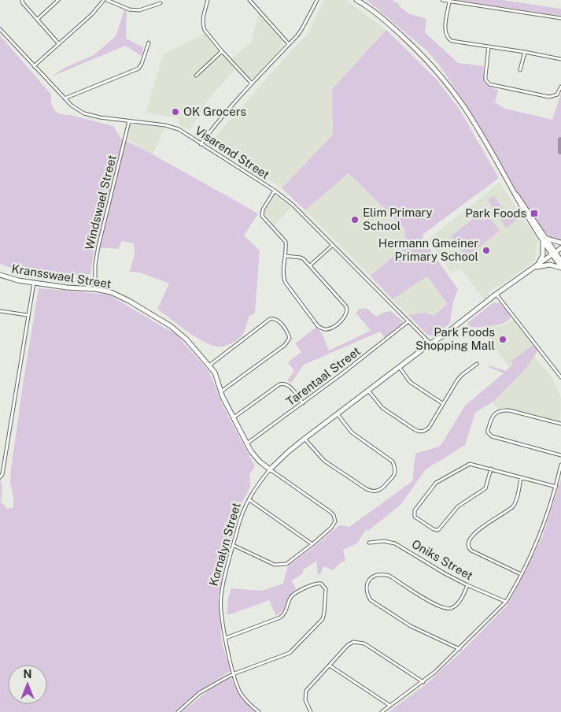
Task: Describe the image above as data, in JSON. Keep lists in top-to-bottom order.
{
  "streets": {
    "street": [
      "Visarend Street",
      "Windswael Street",
      "Kransswael Street",
      "Tarentaal Street",
      "Kornalyn Street",
      "Oniks Street"
    ]
  },
  "crossings": [
    ["Visarend Street", "Windswael Street"],
    ["Visarend Street", "Tarentaal Street"],
    ["Visarend Street", "Kornalyn Street"],
    ["Windswael Street", "Kransswael Street"],
    ["Kransswael Street", "Tarentaal Street"],
    ["Kransswael Street", "Kornalyn Street"]
  ],
  "places": {
    "other": [
      "OK Grocers",
      "Elim Primary School",
      "Hermann Gmeiner Primary School",
      "Park Foods Shopping Mall"
    ],
    "transit": ["Park Foods"]
  },
  "north": "top"
}
